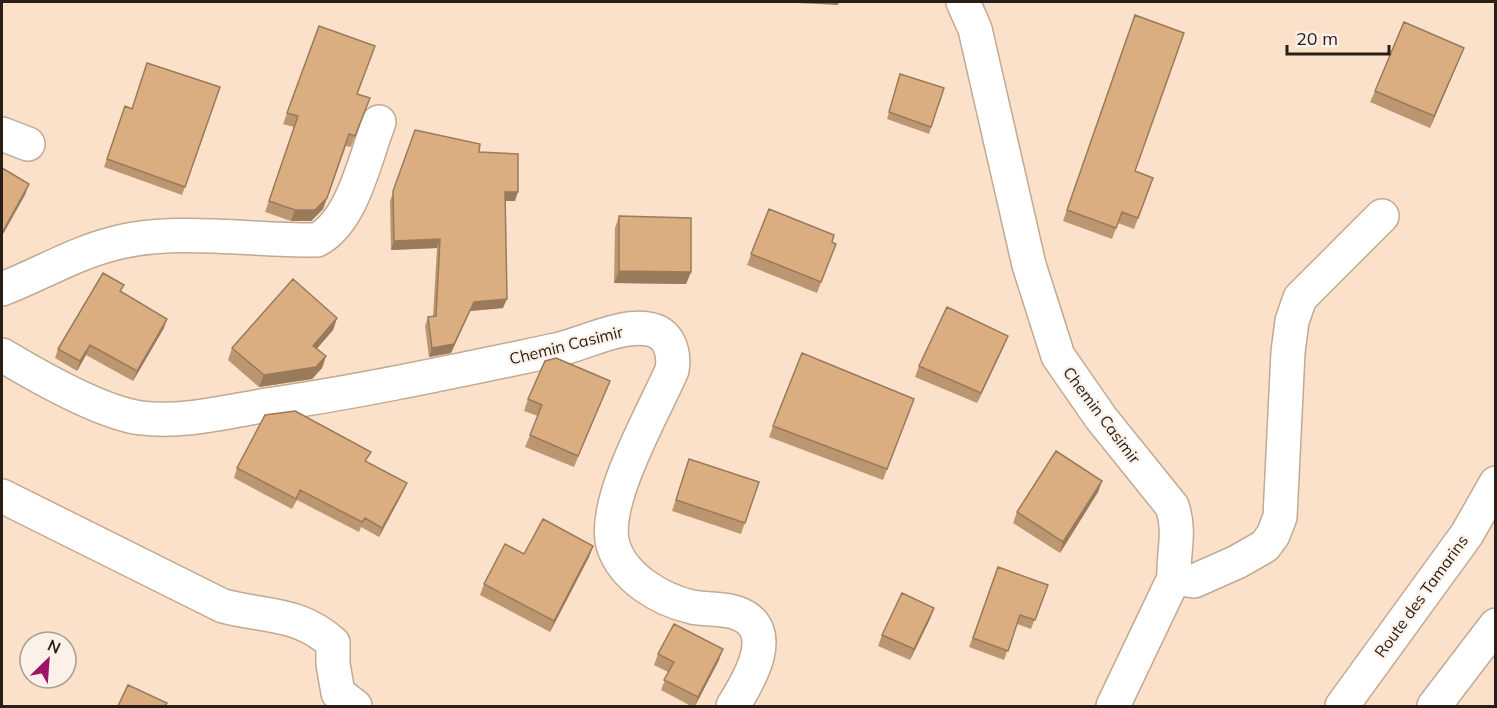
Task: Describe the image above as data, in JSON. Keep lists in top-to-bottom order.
{
  "streets": {
    "main road": ["Chemin Casimir", "Route des Tamarins"]
  },
  "scale_bar": "20 m",
  "north": "top right"
}
